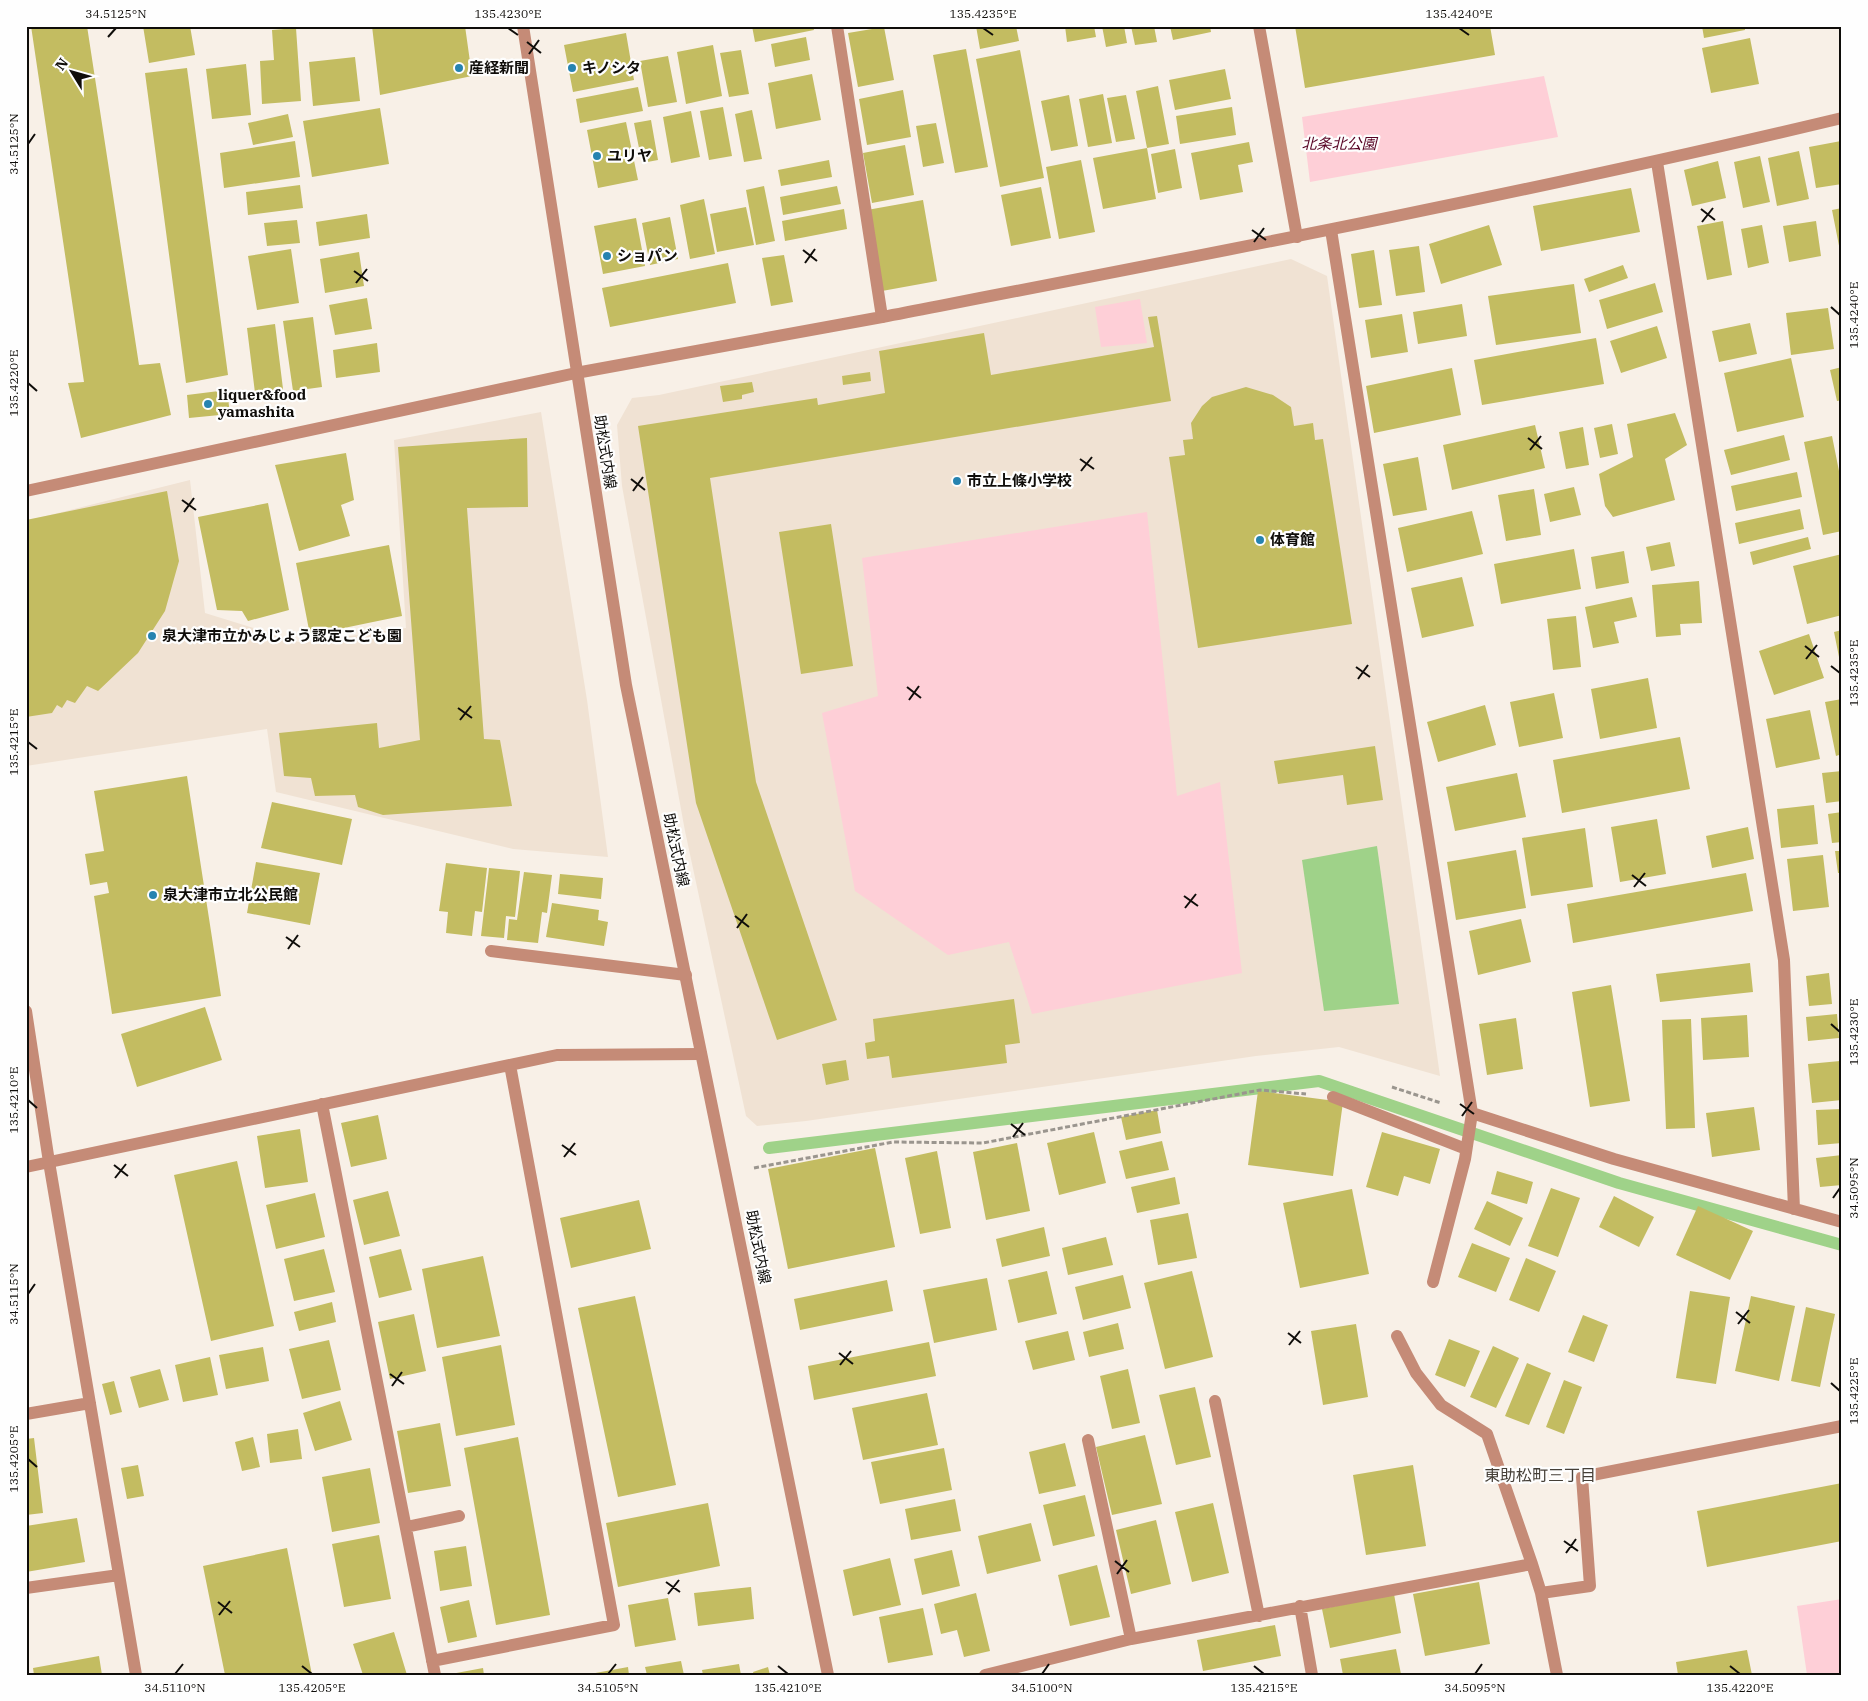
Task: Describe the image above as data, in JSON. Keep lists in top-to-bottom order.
{
  "streets": {
    "street": ["助松式内線"]
  },
  "districts": ["東助松町三丁目"],
  "parks": ["北条北公園"],
  "places": [
    "産経新聞",
    "キノシタ",
    "ユリヤ",
    "ショパン",
    "liquer&food yamashita",
    "市立上條小学校",
    "体育館",
    "泉大津市立かみじょう認定こども園",
    "泉大津市立北公民館"
  ],
  "north": "top left",
  "coordinates": [
    "34.5125°N",
    "135.4230°E",
    "135.4235°E",
    "135.4240°E",
    "135.4220°E",
    "135.4215°E",
    "135.4210°E",
    "34.5095°N",
    "34.5115°N",
    "135.4225°E",
    "135.4205°E",
    "34.5110°N",
    "34.5105°N",
    "34.5100°N"
  ]
}
